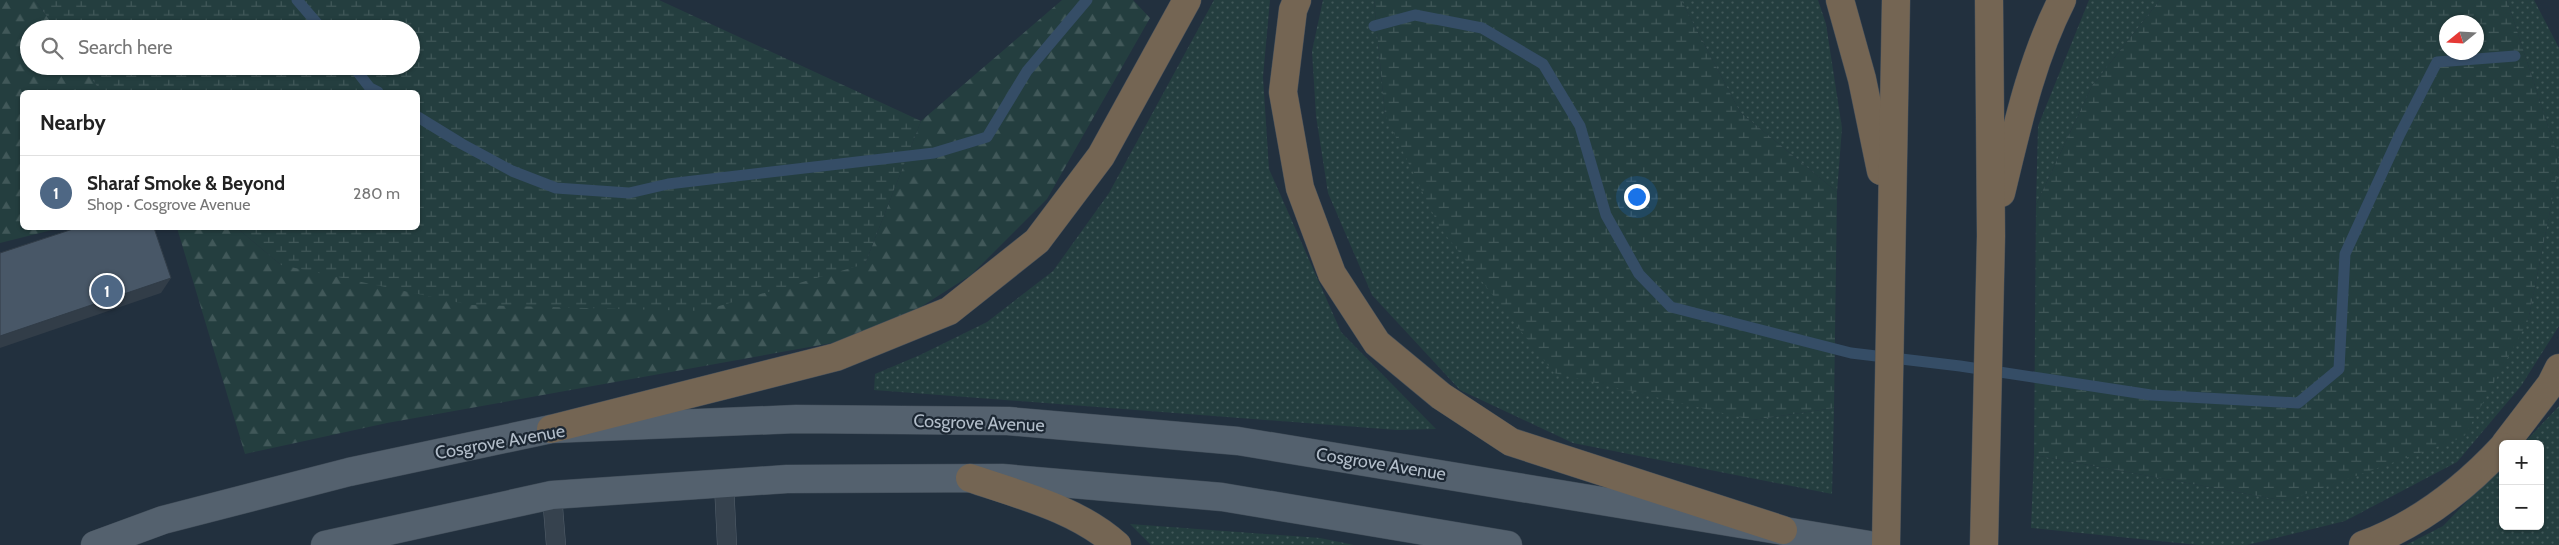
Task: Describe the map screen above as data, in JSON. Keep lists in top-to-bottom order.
{
  "streets": {
    "main road": ["Cosgrove Avenue"]
  },
  "north": "left",
  "page": {
    "search": "Search here",
    "heading": "Nearby",
    "list": [
      {
        "mark": "1",
        "name": "Sharaf Smoke & Beyond",
        "note": "Shop · Cosgrove Avenue",
        "value": "280 m"
      }
    ],
    "pins": "1",
    "map_buttons": ["+", "−"]
  }
}
